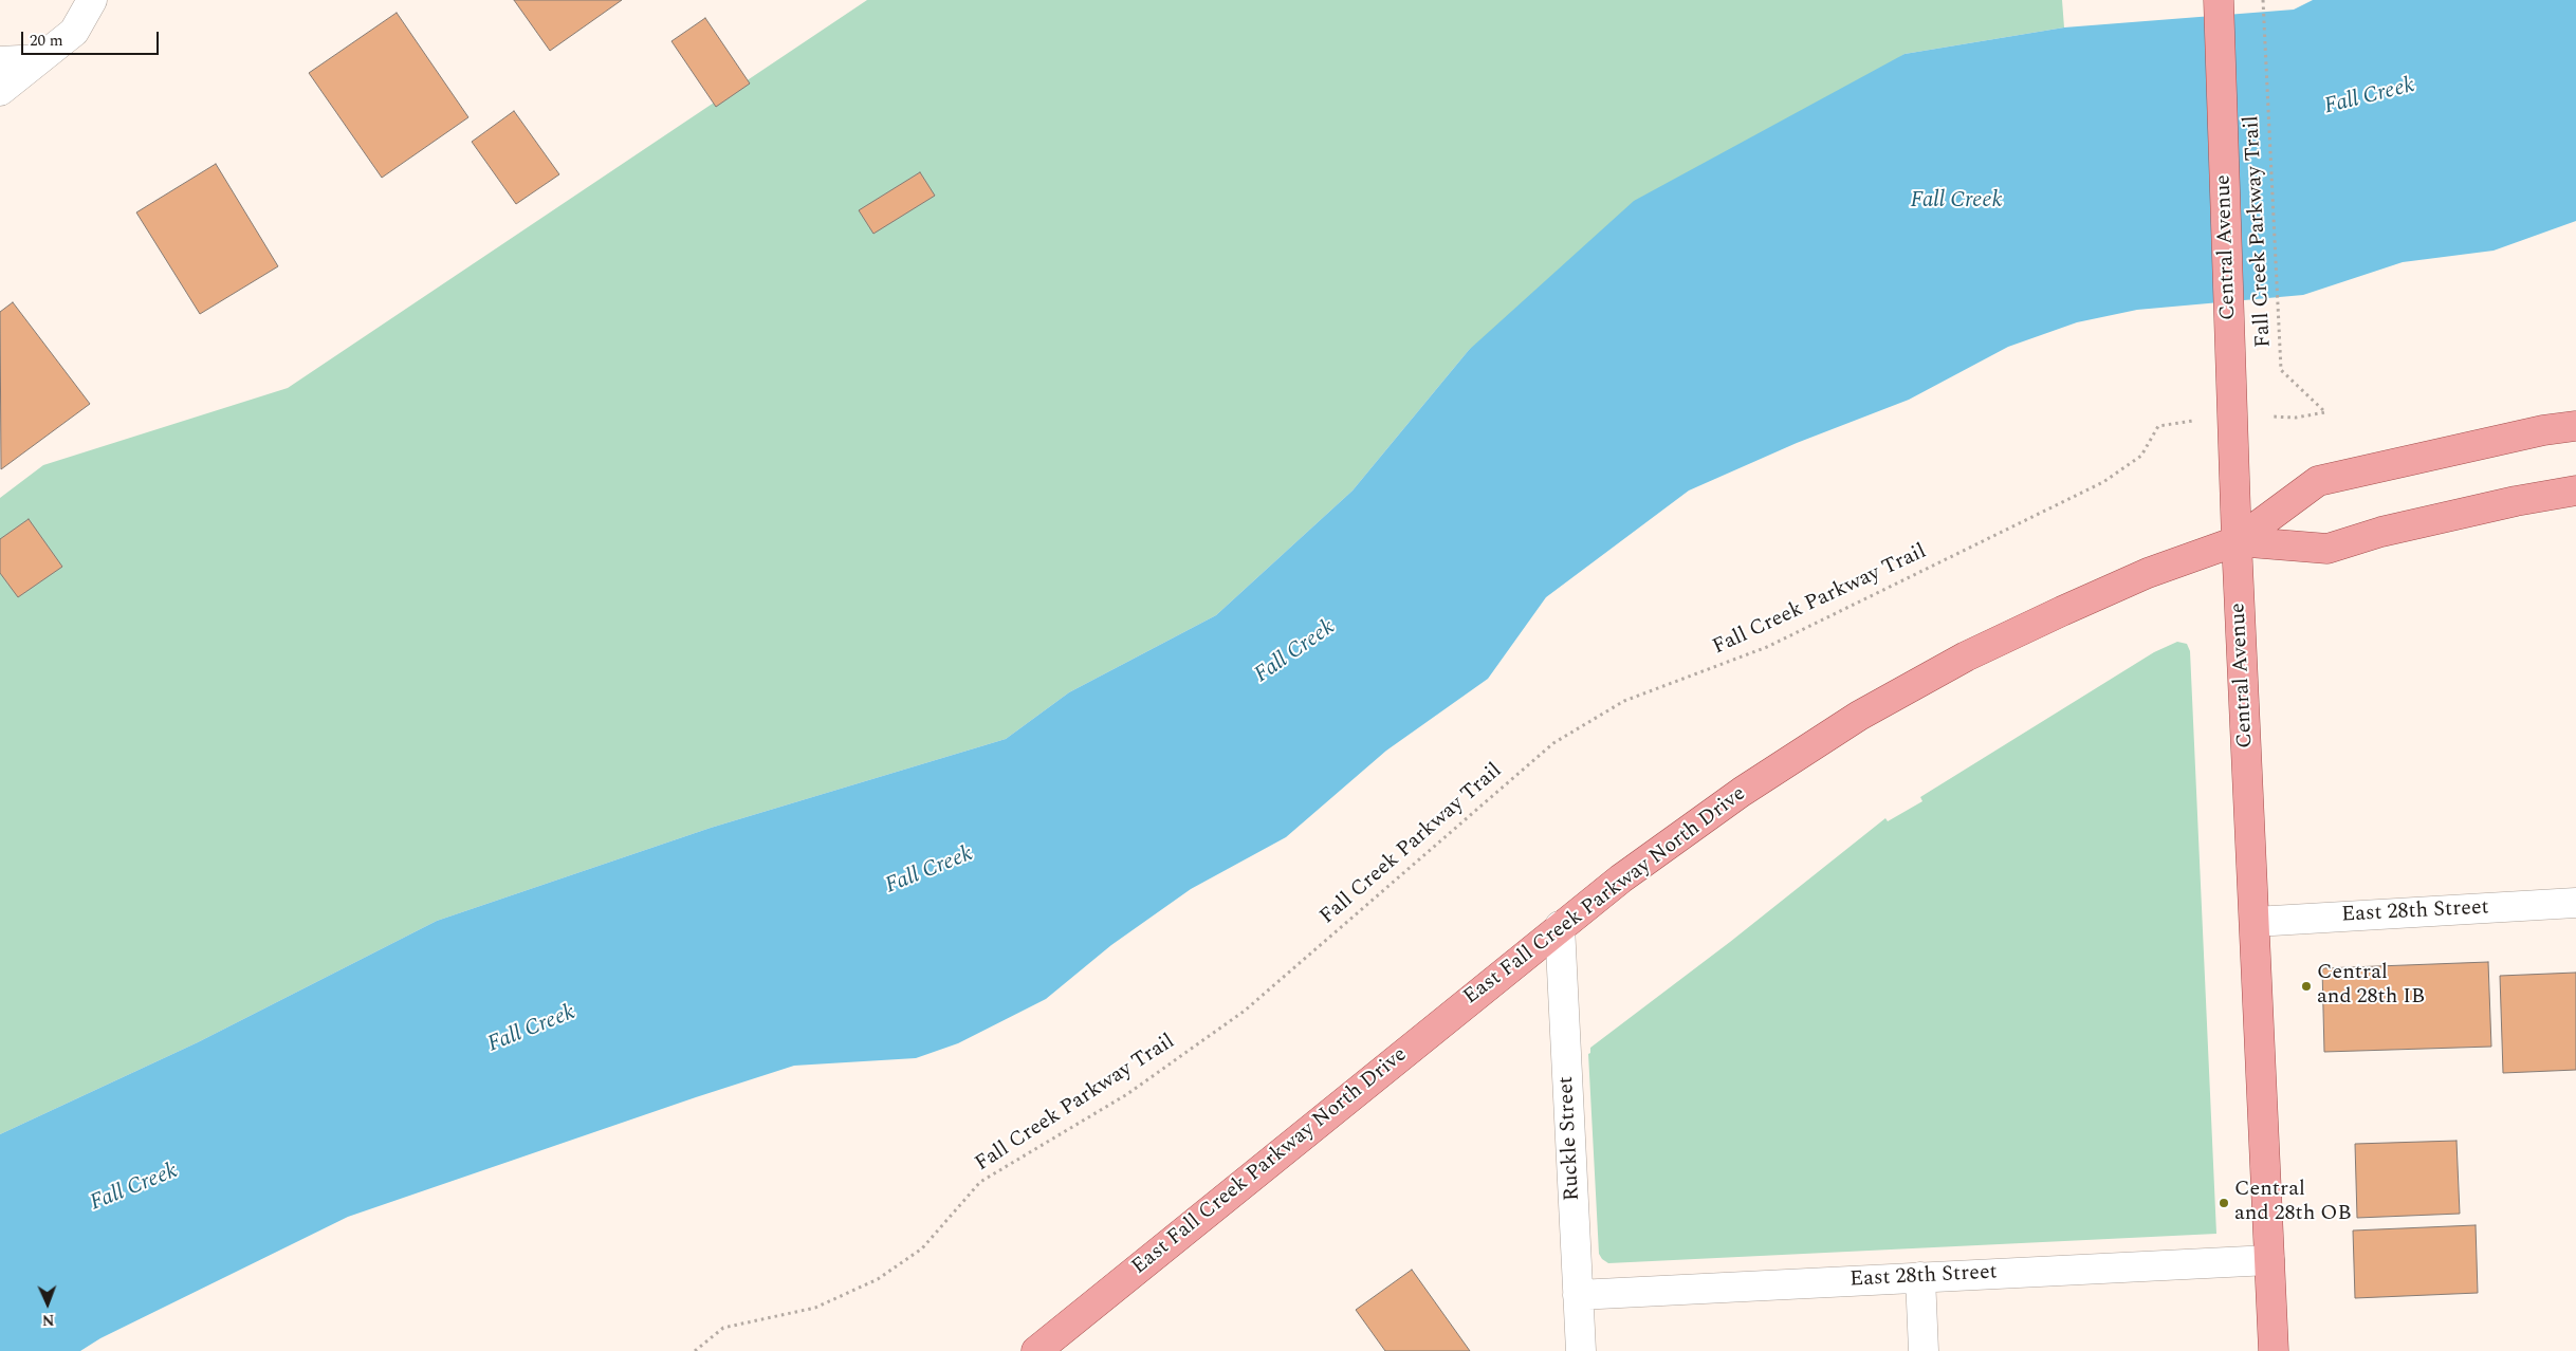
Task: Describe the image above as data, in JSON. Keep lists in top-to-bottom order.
{
  "streets": {
    "main road": ["Central Avenue", "East Fall Creek Parkway North Drive"],
    "street": ["East 28th Street", "Ruckle Street"],
    "path": ["Fall Creek Parkway Trail"]
  },
  "crossings": [
    ["Central Avenue", "East Fall Creek Parkway North Drive"],
    ["Central Avenue", "East 28th Street"],
    ["East Fall Creek Parkway North Drive", "Ruckle Street"],
    ["East 28th Street", "Ruckle Street"]
  ],
  "water": ["Fall Creek"],
  "places": ["Central and 28th IB", "Central and 28th OB"],
  "scale_bar": "20 m",
  "north": "bottom"
}
